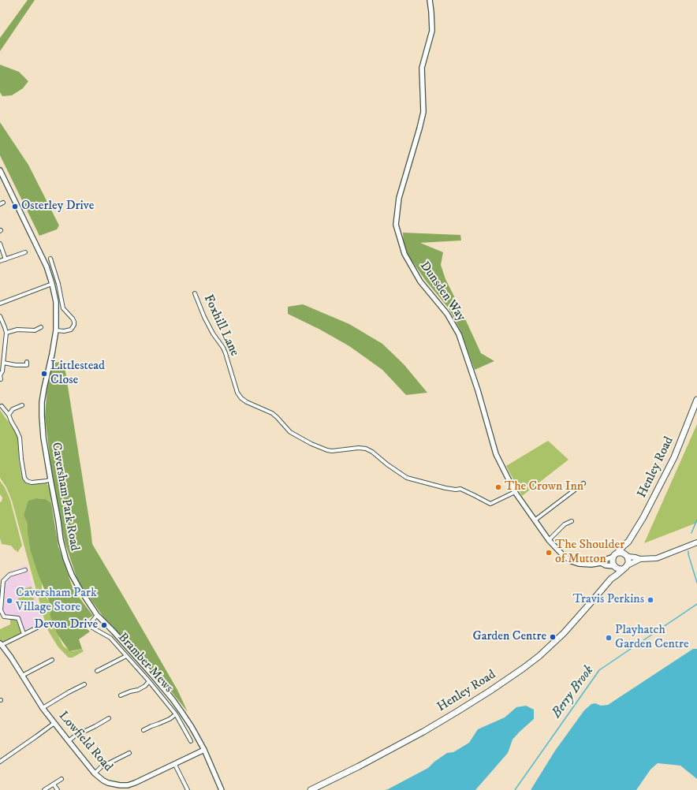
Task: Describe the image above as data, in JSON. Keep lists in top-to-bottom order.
{
  "streets": {
    "main road": ["Henley Road"],
    "street": [
      "Dunsden Way",
      "Foxhill Lane",
      "Caversham Park Road",
      "Bramber Mews",
      "Lowfield Road"
    ]
  },
  "crossings": [
    ["Dunsden Way", "Foxhill Lane"],
    ["Dunsden Way", "Henley Road"],
    ["Caversham Park Road", "Bramber Mews"],
    ["Caversham Park Road", "Lowfield Road"]
  ],
  "water": ["Berry Brook"],
  "places": [
    "Osterley Drive",
    "Littlestead Close",
    "The Crown Inn",
    "The Shoulder of Mutton",
    "Travis Perkins",
    "Caversham Park Village Store",
    "Devon Drive",
    "Garden Centre",
    "Playhatch Garden Centre"
  ]
}
